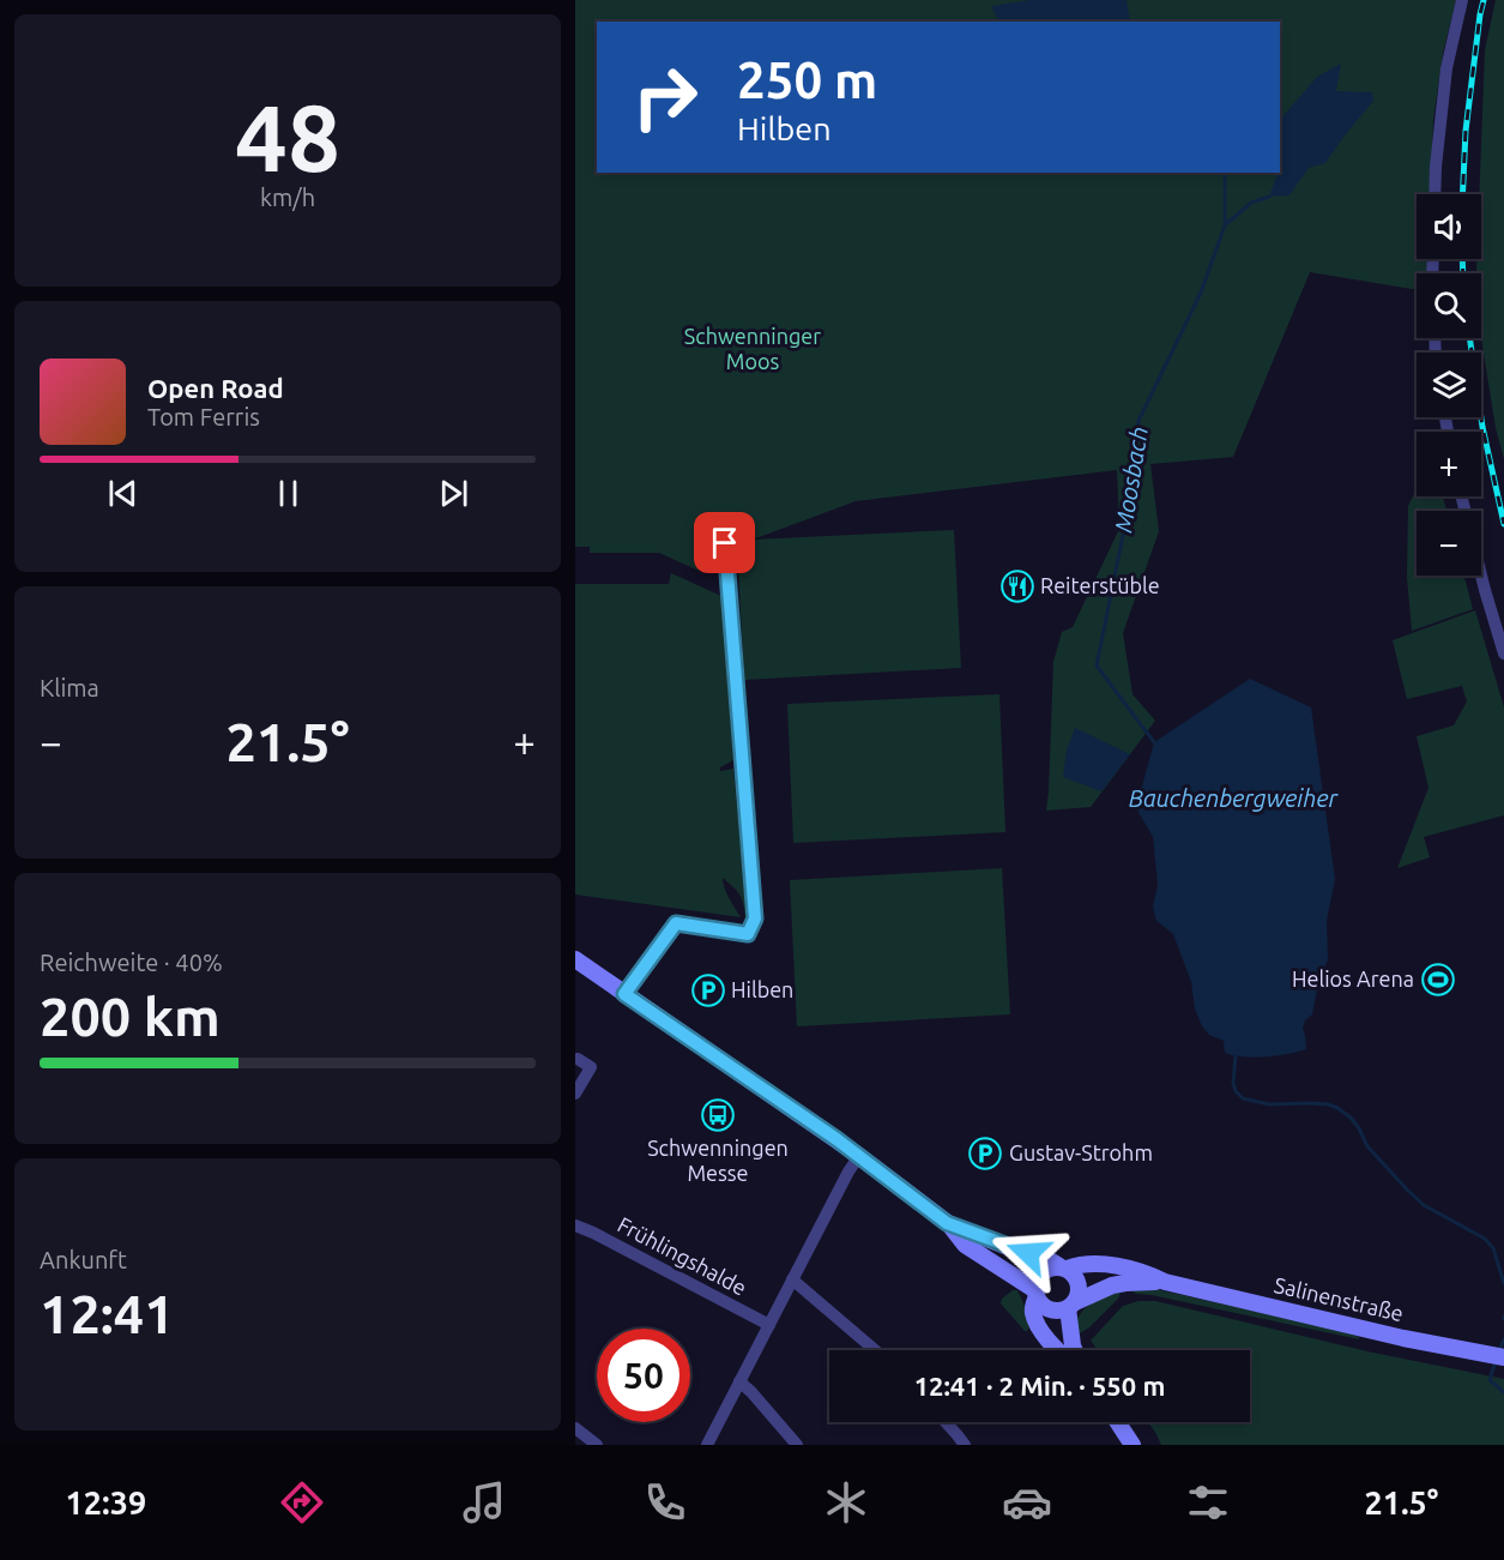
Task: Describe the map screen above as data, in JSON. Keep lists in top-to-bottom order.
{
  "streets": {
    "main road": ["Salinenstraße"],
    "street": ["Frühlingshalde"]
  },
  "water": ["Moosbach", "Bauchenbergweiher"],
  "parks": ["Schwenninger Moos"],
  "places": {
    "restaurant": ["Reiterstüble"],
    "sports": ["Helios Arena"],
    "parking": ["Hilben", "Gustav-Strohm"],
    "bus stop": ["Schwenningen Messe"]
  },
  "page": {
    "tile": [
      ["48", "km/h"],
      "Klima",
      ["Reichweite · 40%", "200 km"],
      ["Ankunft", "12:41"]
    ],
    "turn": ["250 m", "Hilben"],
    "map_buttons": ["+", "−"],
    "song": ["Open Road", "Tom Ferris"],
    "heat": ["−", "21.5°", "+"],
    "limit": "50",
    "trip": "12:41 · 2 Min. · 550 m",
    "tabs": ["12:39", "21.5°"]
  }
}
